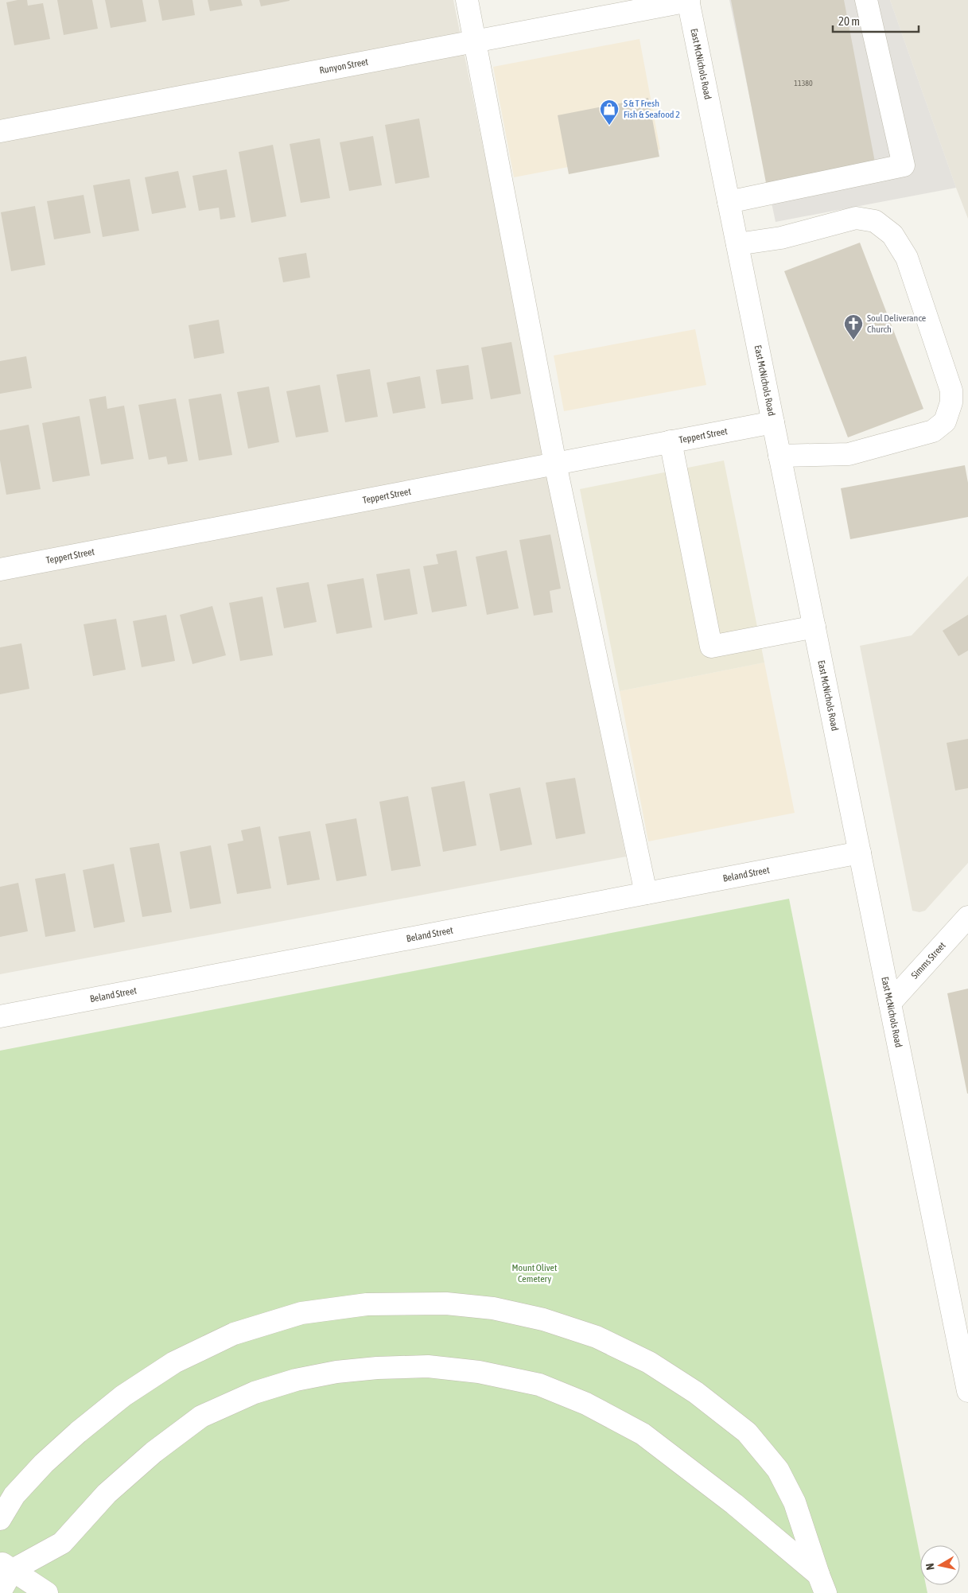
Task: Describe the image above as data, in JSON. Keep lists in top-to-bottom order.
{
  "streets": {
    "street": [
      "East McNichols Road",
      "Runyon Street",
      "Teppert Street",
      "Beland Street",
      "Simms Street"
    ]
  },
  "crossings": [
    ["East McNichols Road", "Runyon Street"],
    ["East McNichols Road", "Teppert Street"],
    ["East McNichols Road", "Beland Street"],
    ["East McNichols Road", "Simms Street"]
  ],
  "parks": ["Mount Olivet Cemetery"],
  "places": {
    "shop": ["S & T Fresh Fish & Seafood 2"],
    "church": ["Soul Deliverance Church"]
  },
  "house_numbers": ["11380"],
  "scale_bar": "20 m",
  "north": "left"
}
